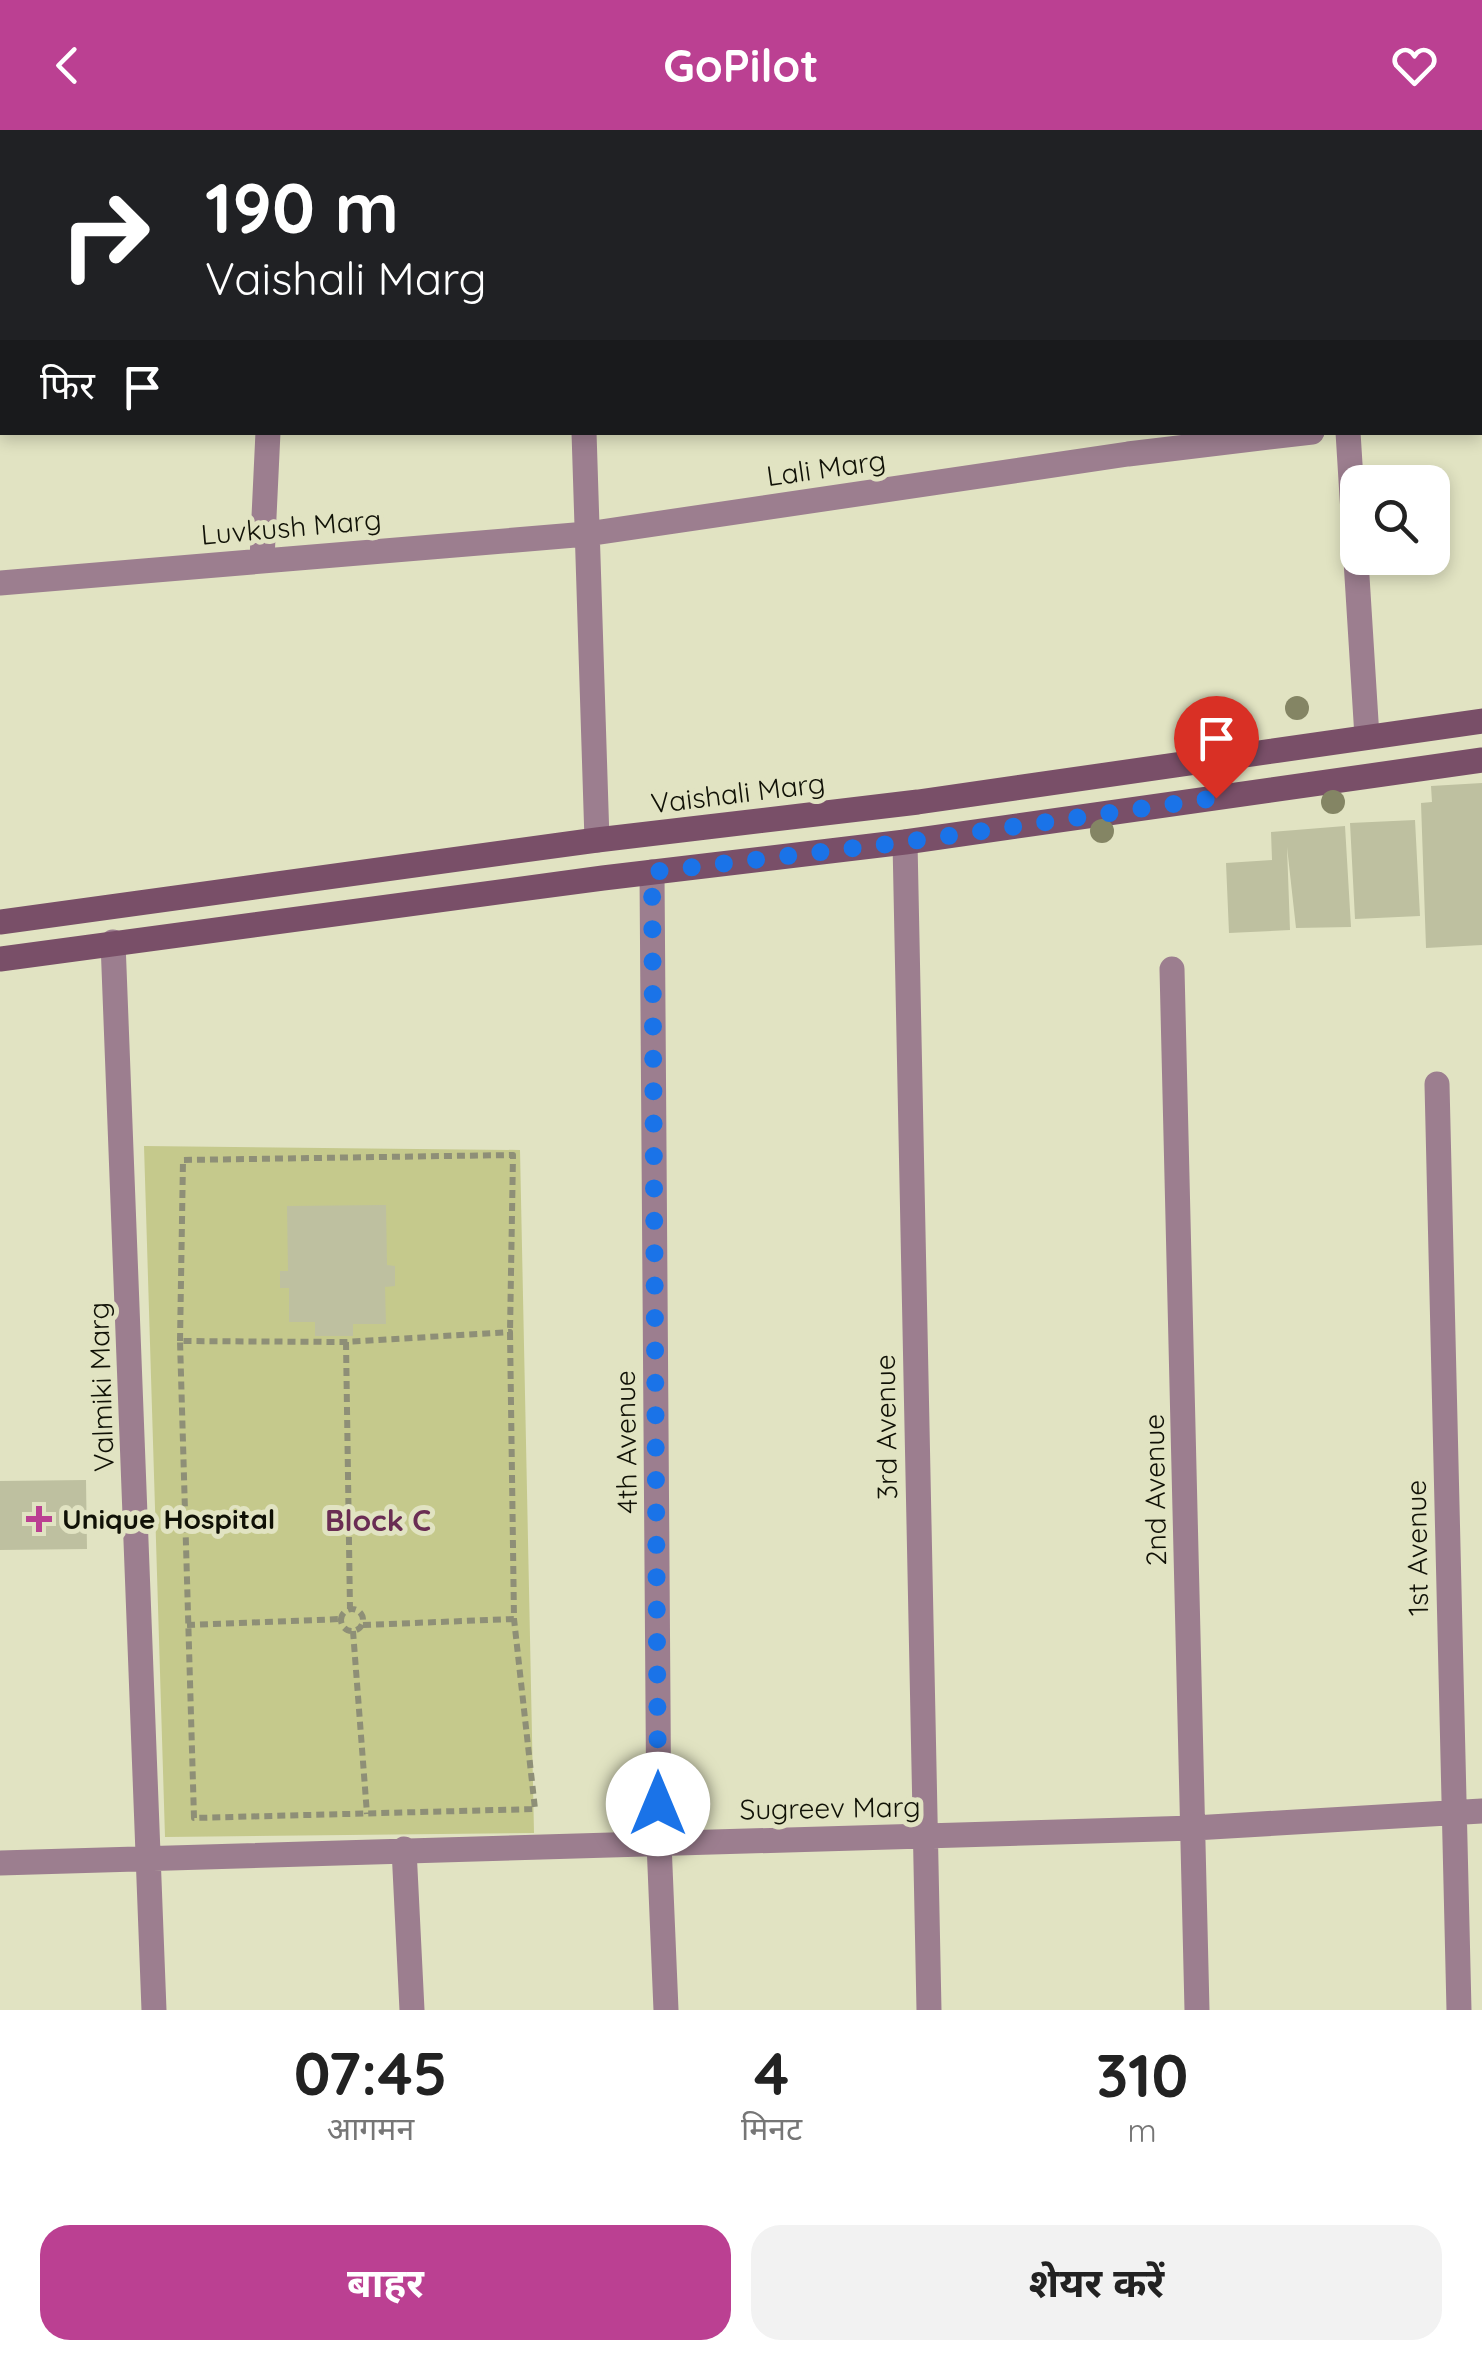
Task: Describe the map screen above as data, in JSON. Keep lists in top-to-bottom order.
{
  "streets": {
    "street": [
      "Lali Marg",
      "Luvkush Marg",
      "Vaishali Marg",
      "Valmiki Marg",
      "3rd Avenue",
      "4th Avenue",
      "2nd Avenue",
      "1st Avenue",
      "Sugreev Marg"
    ]
  },
  "crossings": [
    ["Lali Marg", "Luvkush Marg"],
    ["Valmiki Marg", "Sugreev Marg"],
    ["3rd Avenue", "Sugreev Marg"],
    ["4th Avenue", "Sugreev Marg"],
    ["2nd Avenue", "Sugreev Marg"],
    ["1st Avenue", "Sugreev Marg"]
  ],
  "districts": ["Block C"],
  "places": {
    "health": ["Unique Hospital"]
  },
  "page": {
    "header": "GoPilot",
    "turn": ["190 m", "Vaishali Marg"],
    "then": "फिर",
    "eta": [
      "07:45",
      "आगमन",
      "4",
      "मिनट",
      "310",
      "m"
    ],
    "buttons": ["बाहर", "शेयर करें"]
  }
}
